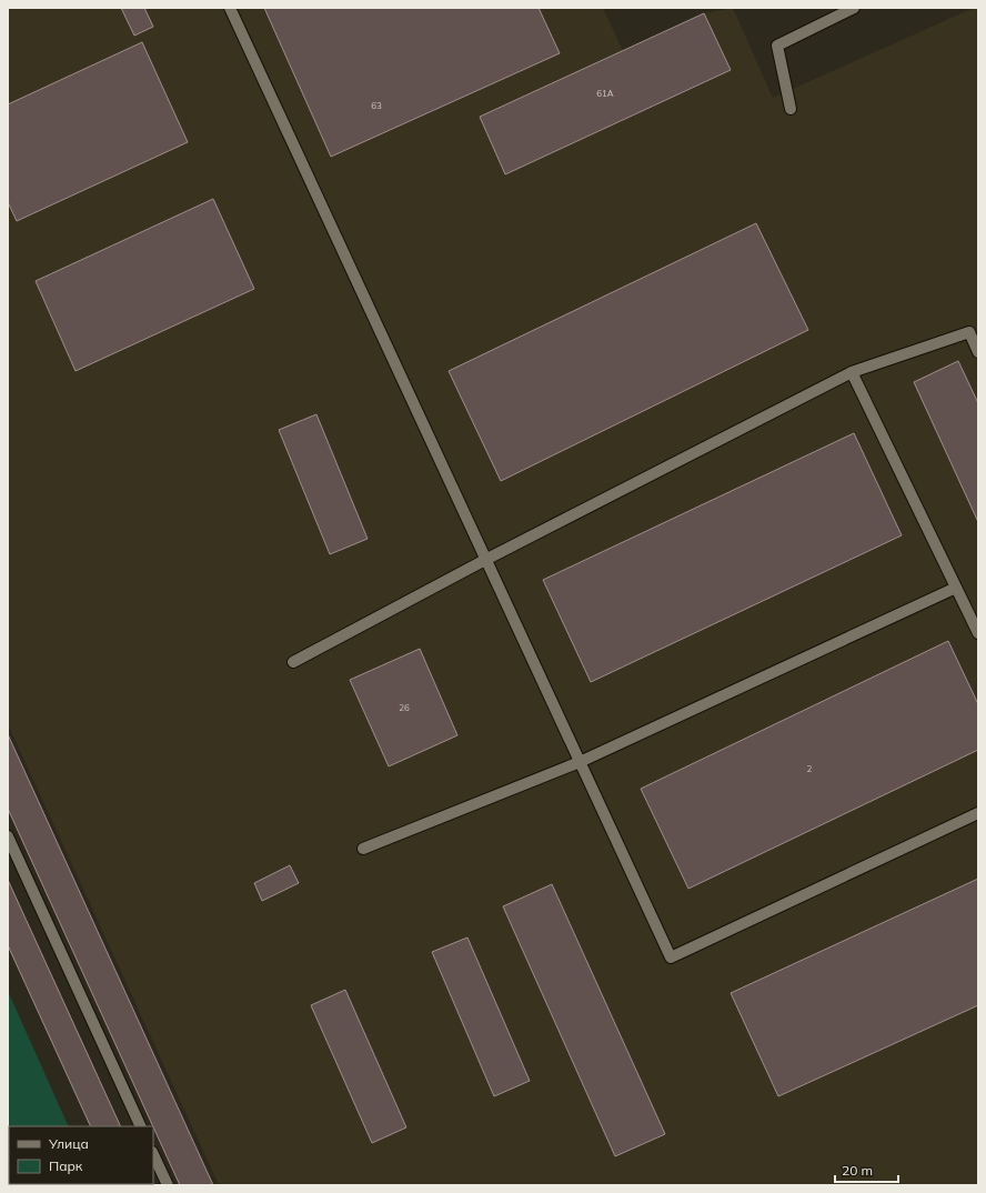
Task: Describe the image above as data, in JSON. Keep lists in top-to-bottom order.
{
  "house_numbers": [
    "61А",
    "63",
    "26",
    "2"
  ],
  "legend": ["Улица", "Парк"],
  "scale_bar": "20 m"
}
